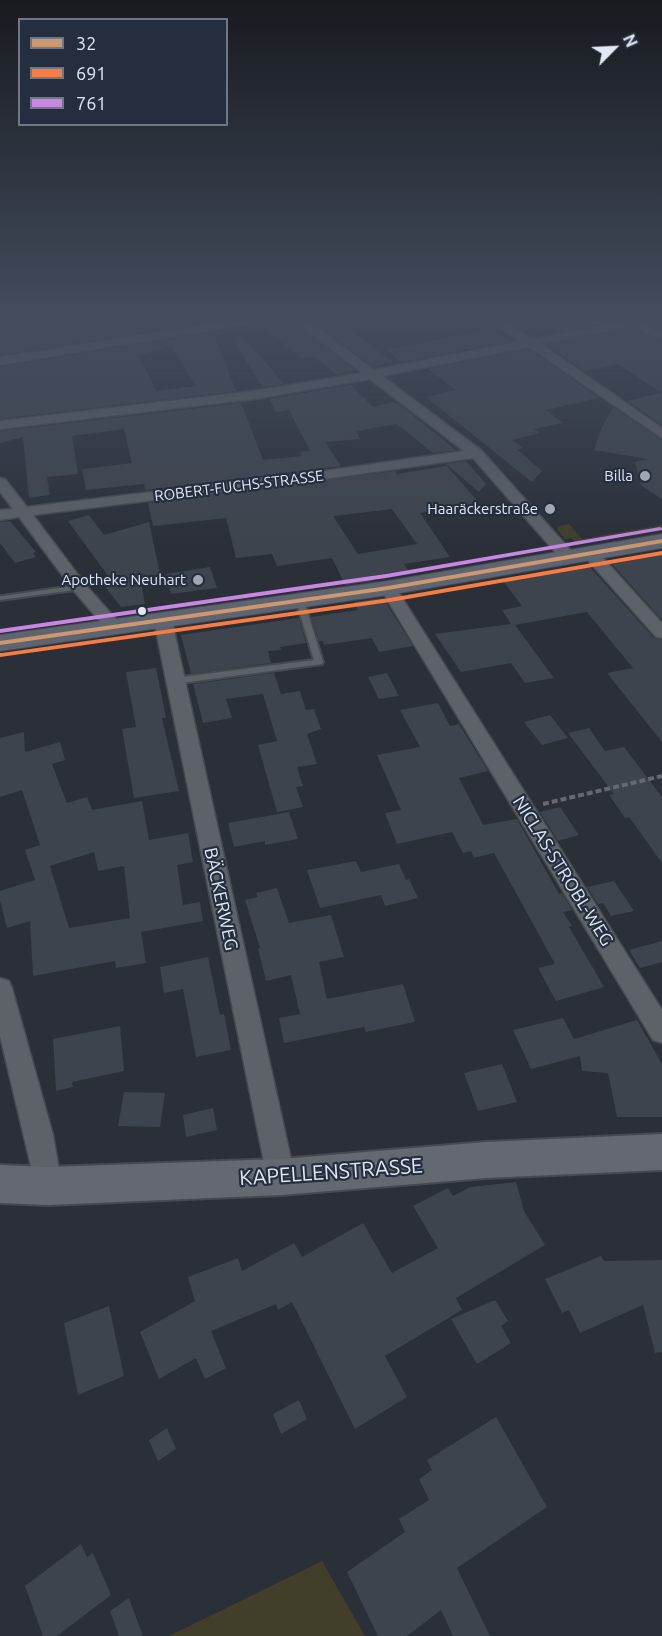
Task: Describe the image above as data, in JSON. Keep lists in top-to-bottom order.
{
  "streets": {
    "main road": ["KAPELLENSTRASSE"],
    "street": ["ROBERT-FUCHS-STRASSE", "NICLAS-STROBL-WEG", "BÄCKERWEG"]
  },
  "crossings": [
    ["BÄCKERWEG", "KAPELLENSTRASSE"]
  ],
  "places": ["Billa", "Haaräckerstraße", "Apotheke Neuhart"],
  "lines": ["transit line 761", "transit line 32", "transit line 691"],
  "legend": ["32", "691", "761"],
  "north": "top right"
}
